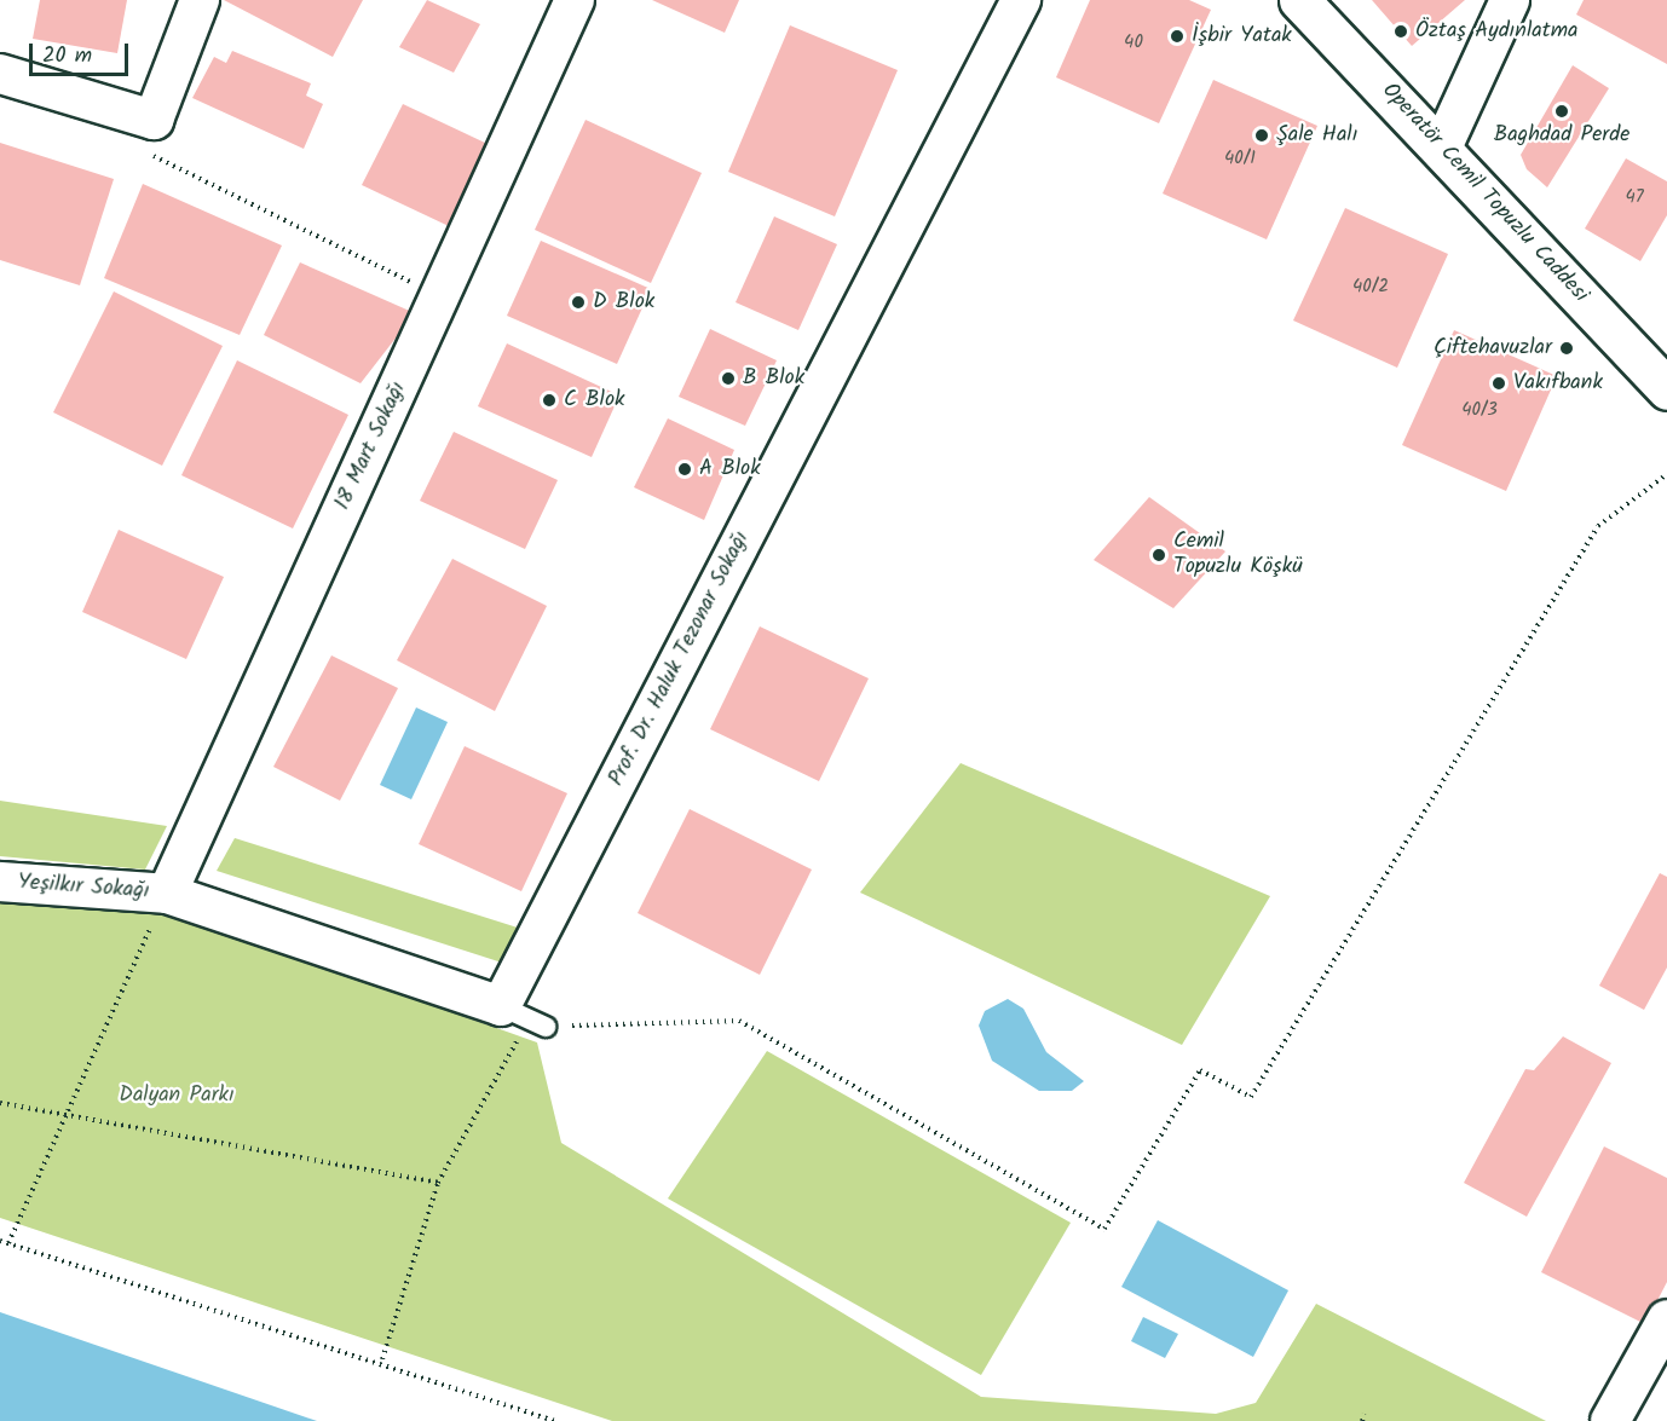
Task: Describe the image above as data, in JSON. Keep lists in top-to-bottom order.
{
  "streets": {
    "main road": ["Operatör Cemil Topuzlu Caddesi"],
    "street": ["18 Mart Sokağı", "Prof. Dr. Haluk Tezonar Sokağı", "Yeşilkır Sokağı"]
  },
  "crossings": [
    ["18 Mart Sokağı", "Yeşilkır Sokağı"]
  ],
  "parks": ["Dalyan Parkı"],
  "places": [
    "Öztaş Aydınlatma",
    "İşbir Yatak",
    "Baghdad Perde",
    "Şale Halı",
    "D Blok",
    "Çiftehavuzlar",
    "B Blok",
    "Vakıfbank",
    "C Blok",
    "A Blok",
    "Cemil Topuzlu Köşkü"
  ],
  "house_numbers": [
    "40",
    "40/1",
    "47",
    "40/2",
    "40/3"
  ],
  "scale_bar": "20 m"
}
